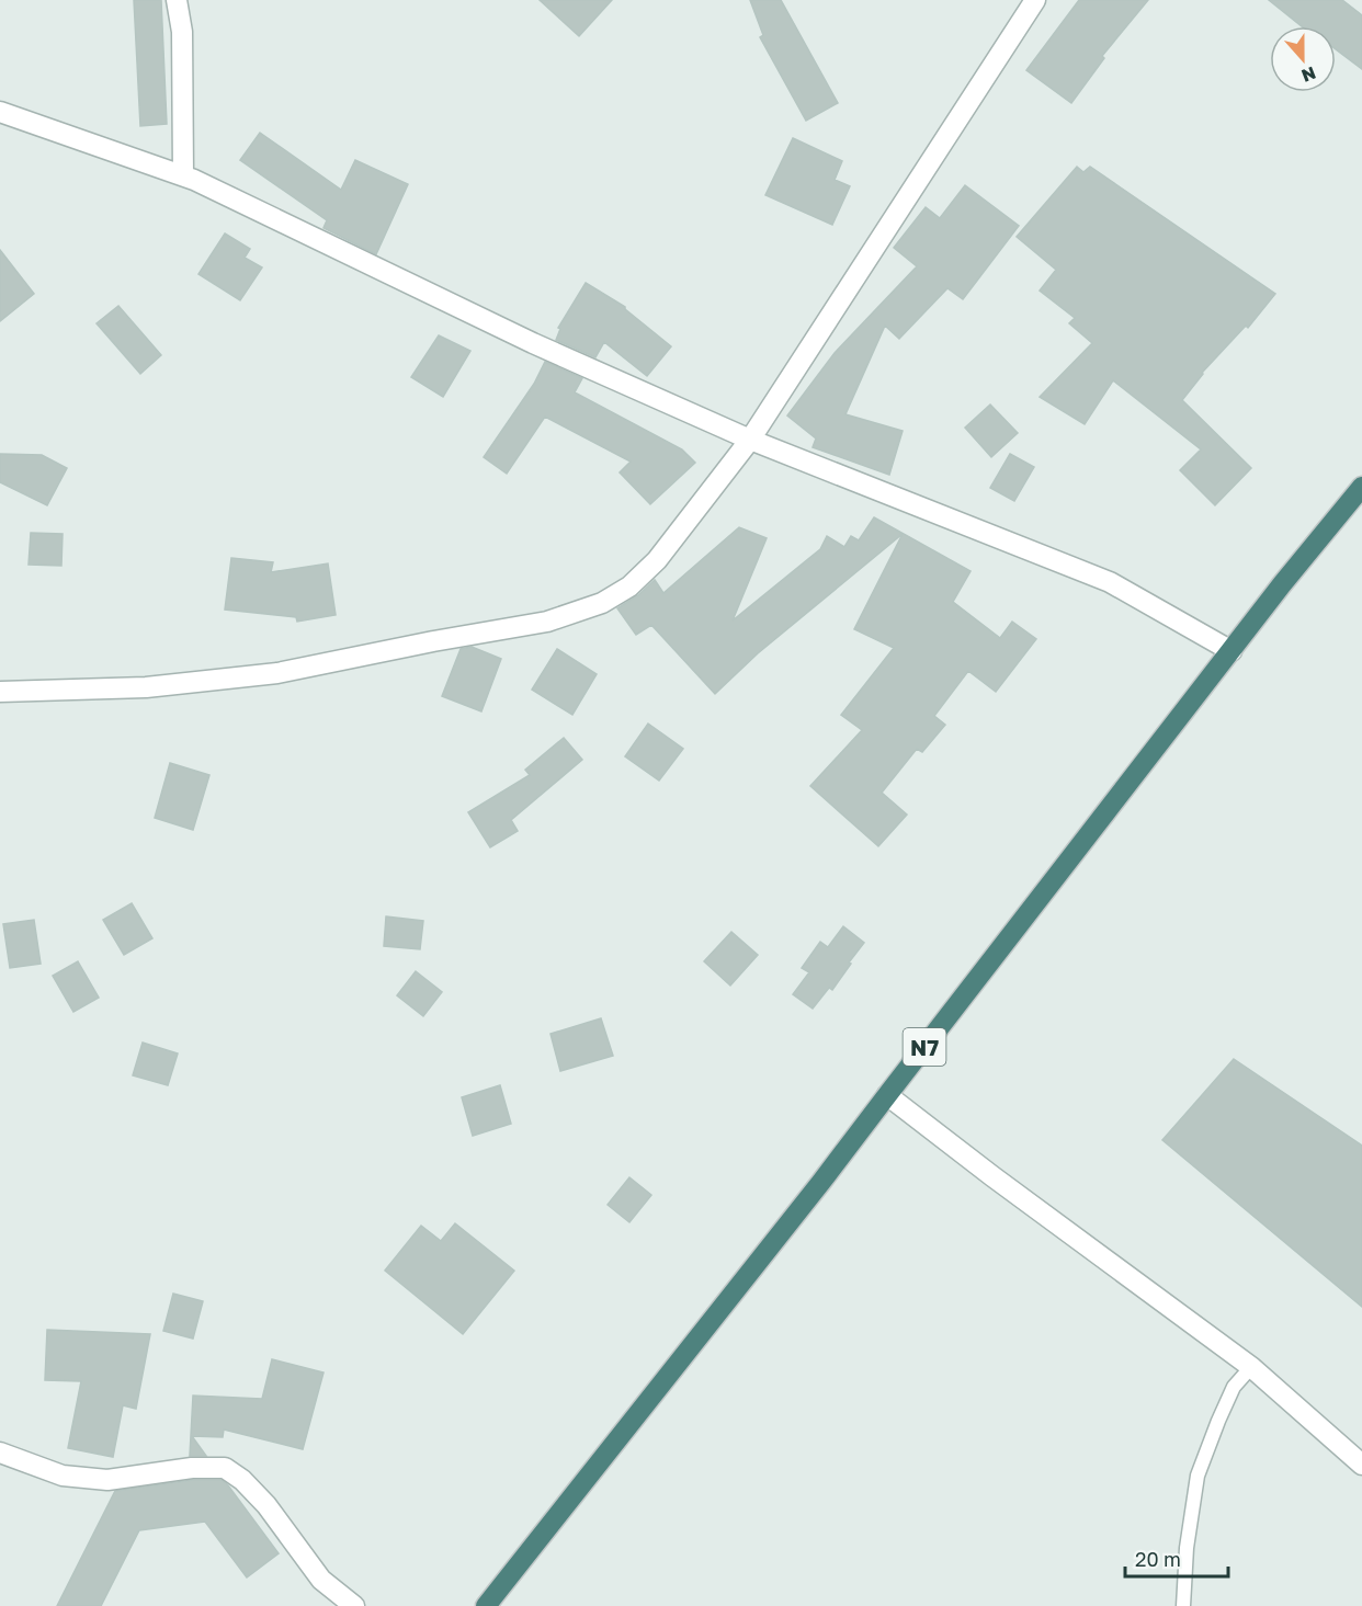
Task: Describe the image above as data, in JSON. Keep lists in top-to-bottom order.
{
  "streets": {
    "highway": ["N7"]
  },
  "scale_bar": "20 m",
  "north": "bottom"
}
